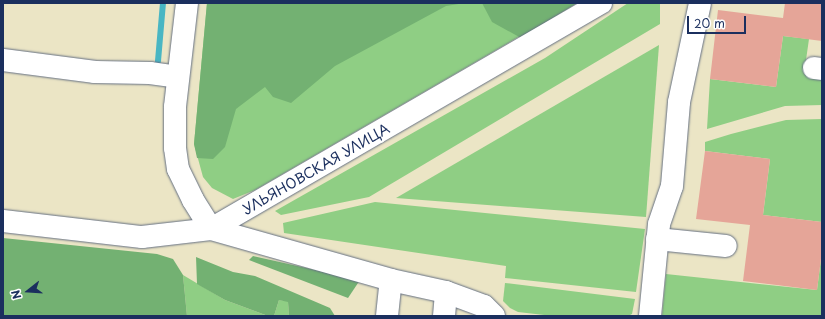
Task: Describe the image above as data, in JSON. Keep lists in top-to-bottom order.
{
  "streets": {
    "street": ["УЛЬЯНОВСКАЯ УЛИЦА"]
  },
  "scale_bar": "20 m",
  "north": "left"
}
